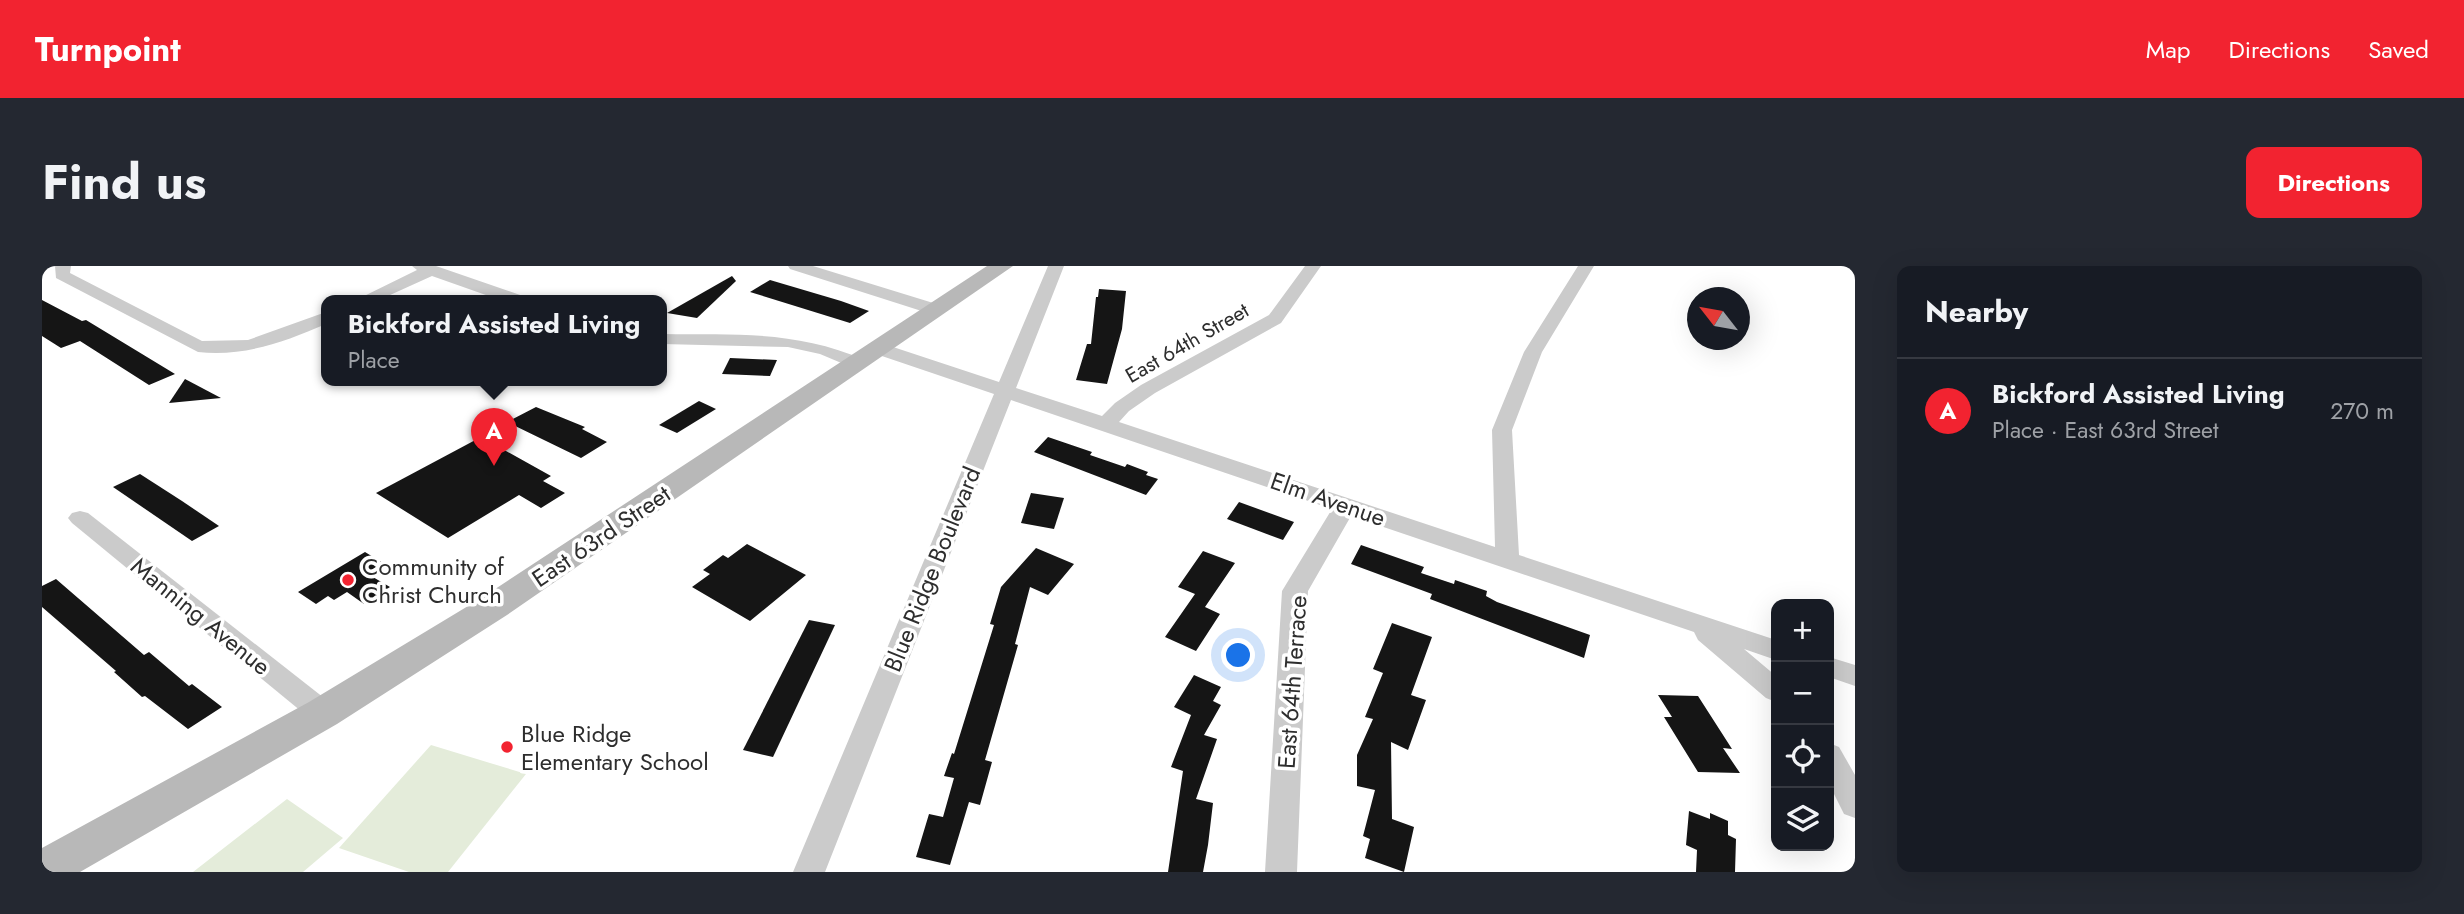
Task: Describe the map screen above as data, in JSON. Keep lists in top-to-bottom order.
{
  "streets": {
    "main road": ["East 63rd Street"],
    "street": [
      "East 64th Street",
      "Elm Avenue",
      "Blue Ridge Boulevard",
      "Manning Avenue",
      "East 64th Terrace"
    ]
  },
  "crossings": [
    ["East 64th Street", "Elm Avenue"],
    ["Elm Avenue", "East 63rd Street"],
    ["Elm Avenue", "Blue Ridge Boulevard"],
    ["Elm Avenue", "East 64th Terrace"],
    ["East 63rd Street", "Manning Avenue"]
  ],
  "places": ["Community of Christ Church", "Blue Ridge Elementary School"],
  "north": "top left",
  "page": {
    "header": "Turnpoint",
    "nav": ["Map", "Directions", "Saved"],
    "title": "Find us",
    "buttons": "Directions",
    "heading": "Nearby",
    "popup": ["Bickford Assisted Living", "Place"],
    "list": [
      {
        "mark": "A",
        "name": "Bickford Assisted Living",
        "note": "Place · East 63rd Street",
        "value": "270 m"
      }
    ],
    "pins": "A",
    "map_buttons": ["+", "−"]
  }
}
